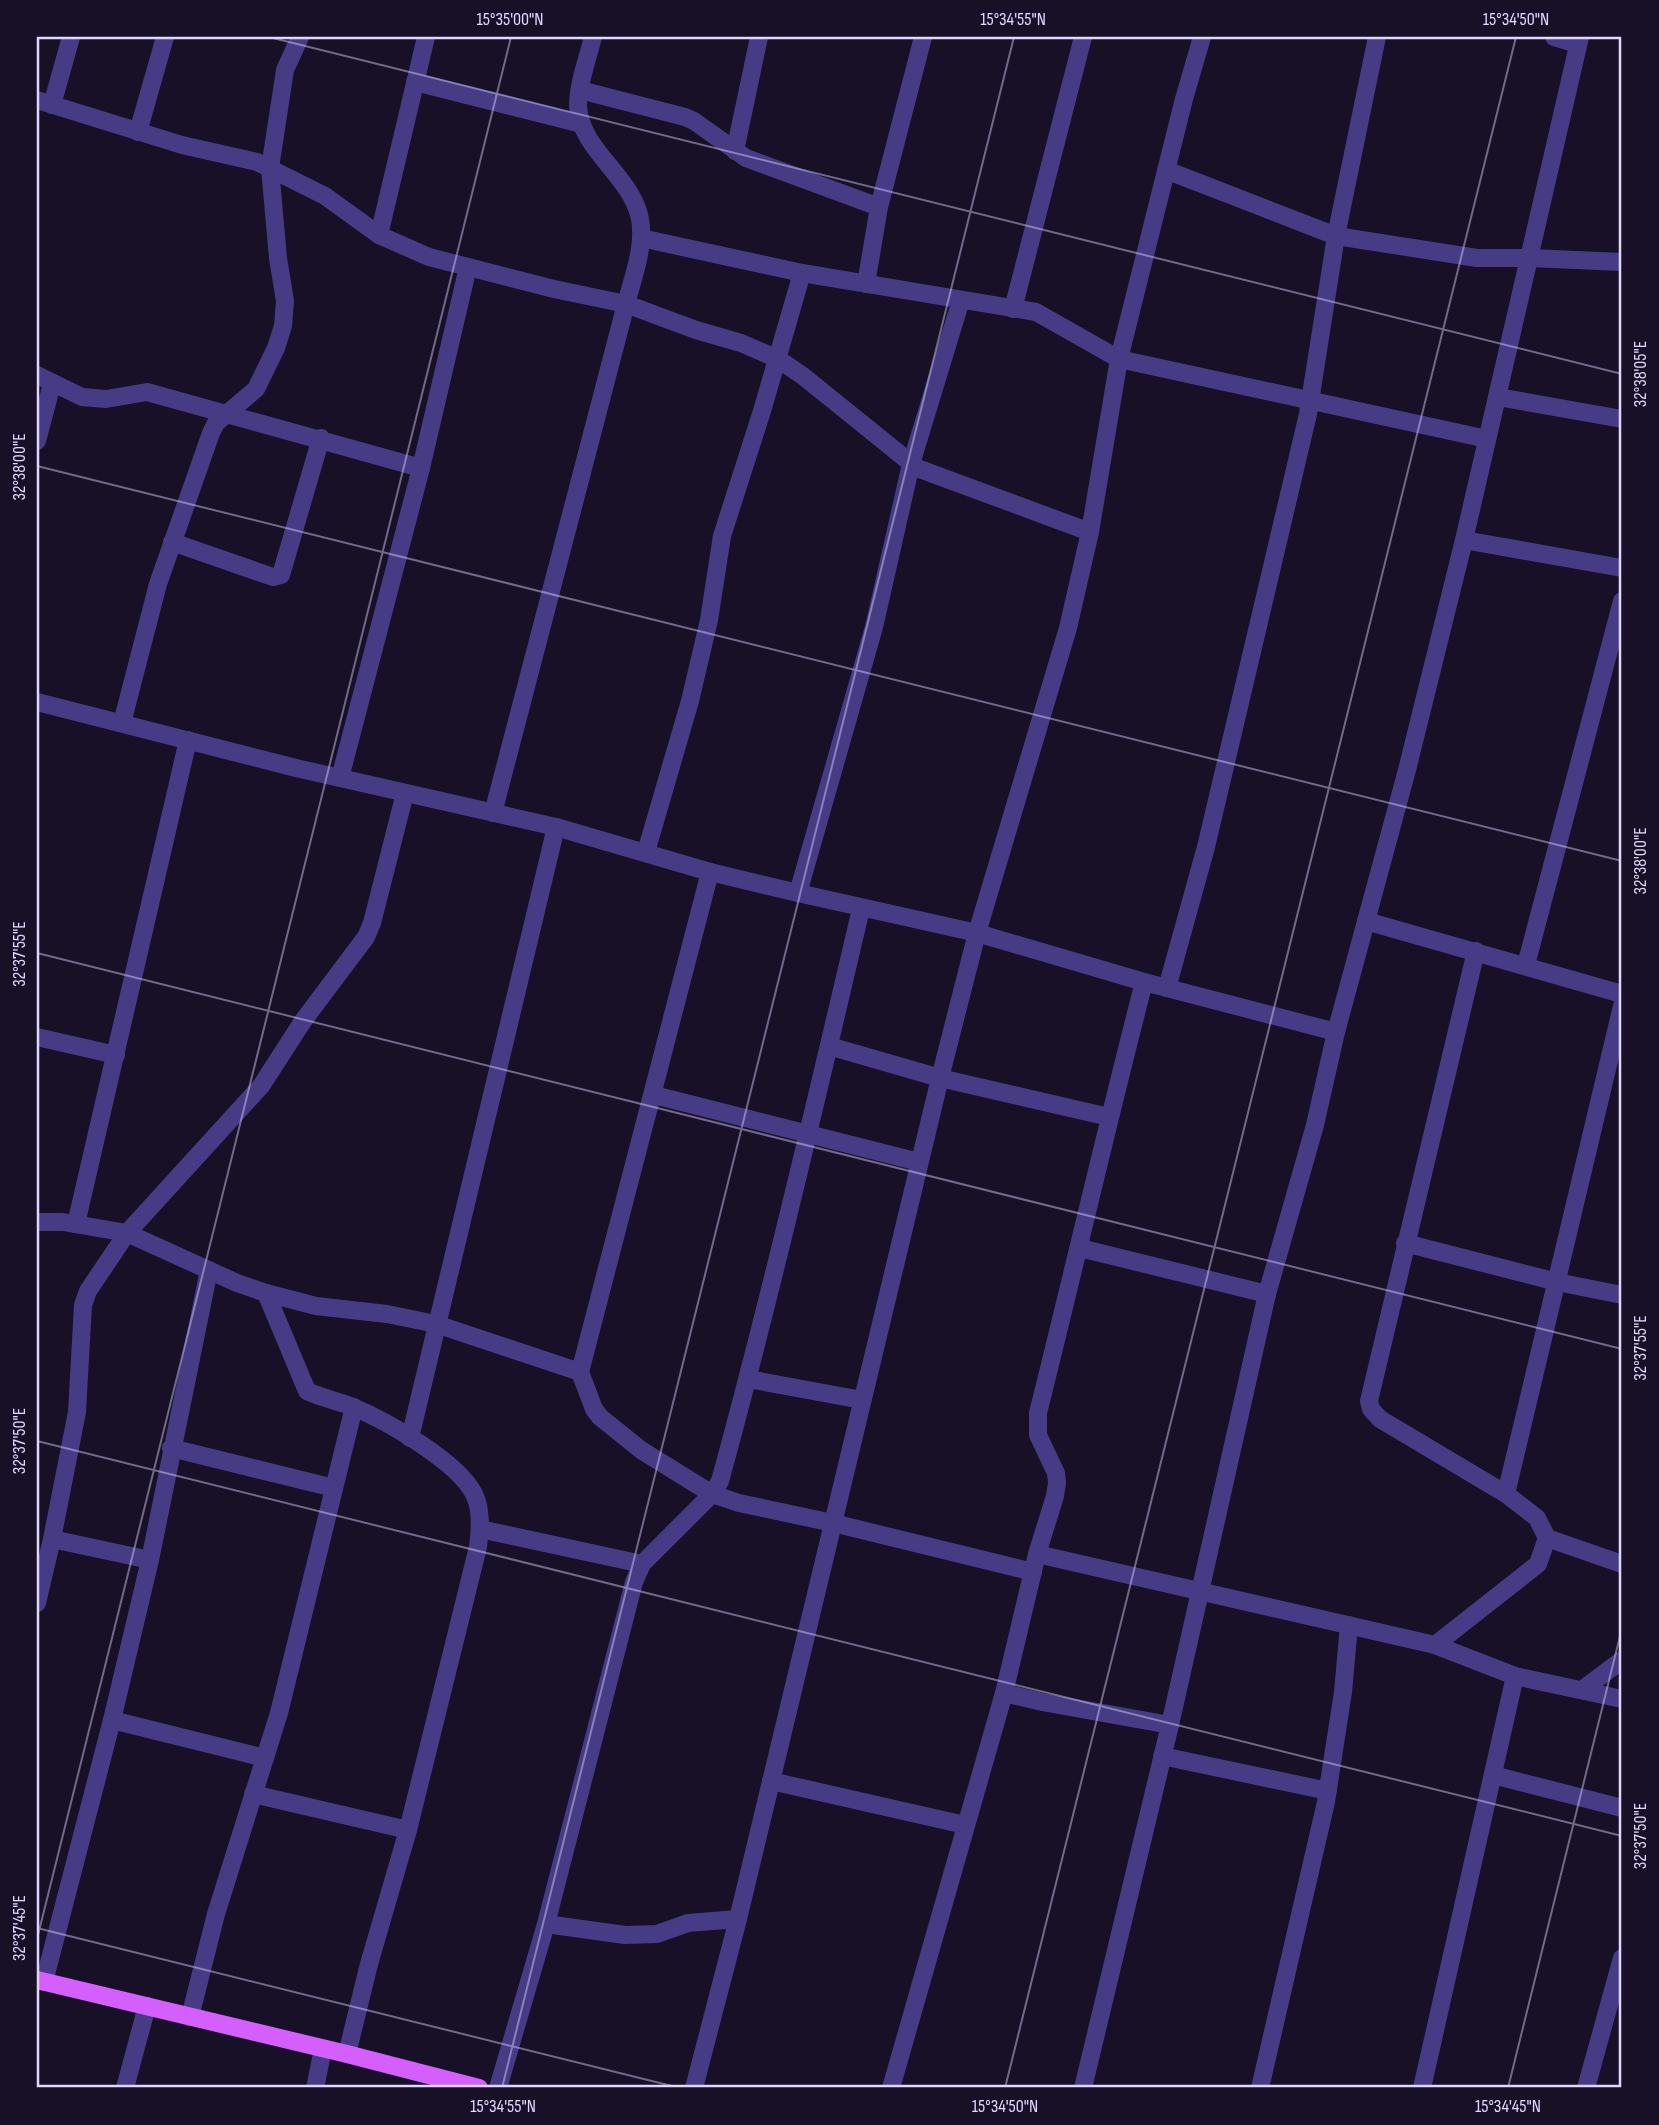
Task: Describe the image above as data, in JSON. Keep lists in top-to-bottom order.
{
  "coordinates": [
    "15°35'00\"N",
    "15°34'55\"N",
    "15°34'50\"N",
    "32°38'05\"E",
    "32°38'00\"E",
    "32°37'55\"E",
    "32°37'50\"E",
    "32°37'45\"E",
    "15°34'45\"N"
  ]
}
